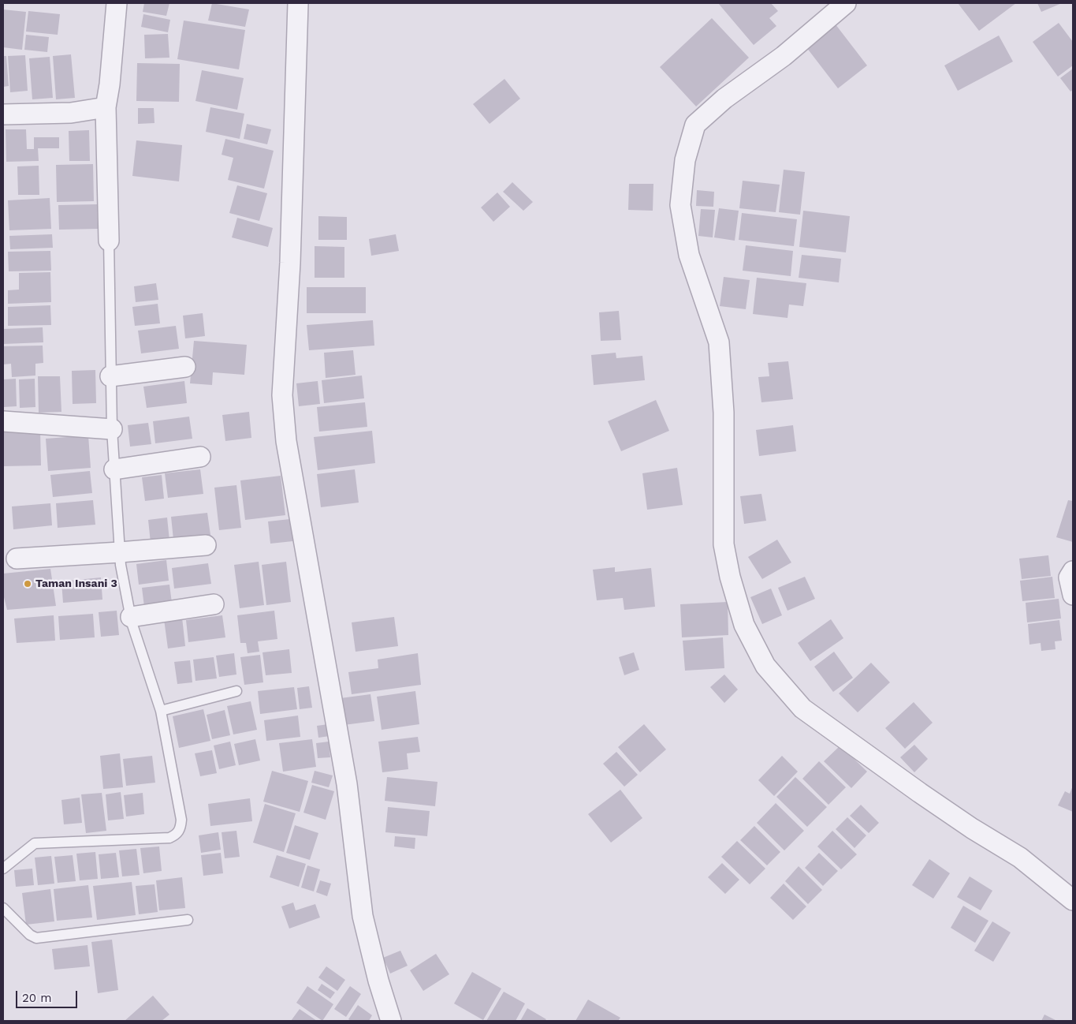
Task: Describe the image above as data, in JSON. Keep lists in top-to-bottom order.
{
  "places": ["Taman Insani 3"],
  "scale_bar": "20 m"
}
